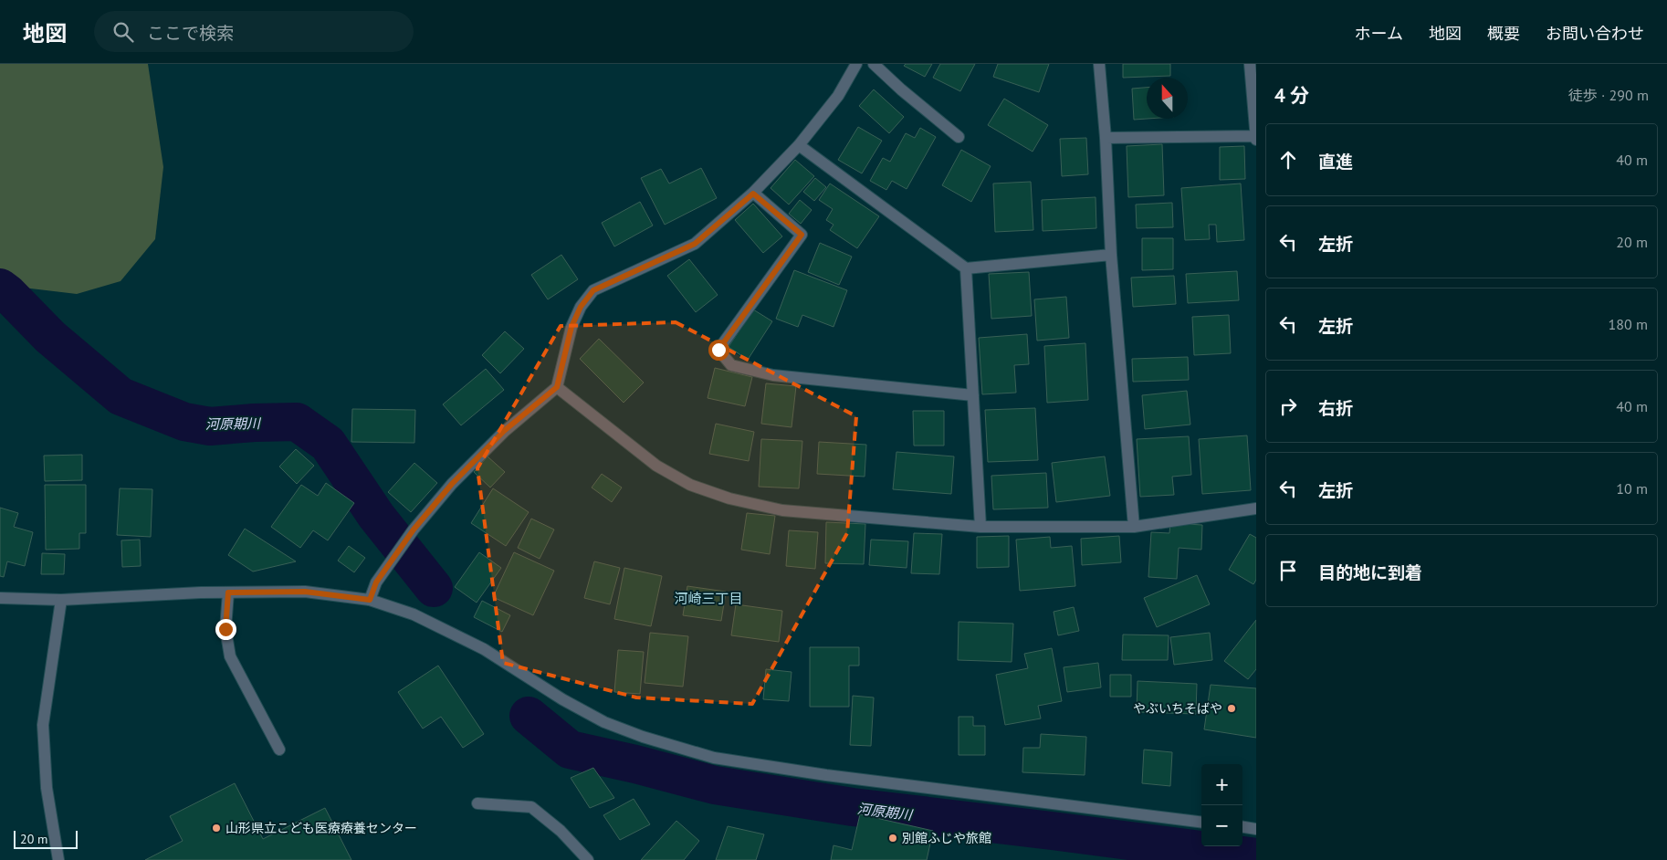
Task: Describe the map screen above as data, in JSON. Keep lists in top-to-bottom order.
{
  "districts": ["河崎三丁目"],
  "water": ["河原期川"],
  "places": ["やぶいちそばや", "山形県立こども医療療養センター", "別館ふじや旅館"],
  "scale_bar": "20 m",
  "north": "top",
  "page": {
    "header": "地図",
    "search": "ここで検索",
    "nav": [
      "ホーム",
      "地図",
      "概要",
      "お問い合わせ"
    ],
    "heading": ["4 分", "徒歩 · 290 m"],
    "list": [
      ["直進", "40 m"],
      ["左折", "20 m"],
      ["左折", "180 m"],
      ["右折", "40 m"],
      ["左折", "10 m"],
      "目的地に到着"
    ],
    "map_buttons": ["+", "−"],
    "scale": "20 m"
  }
}
